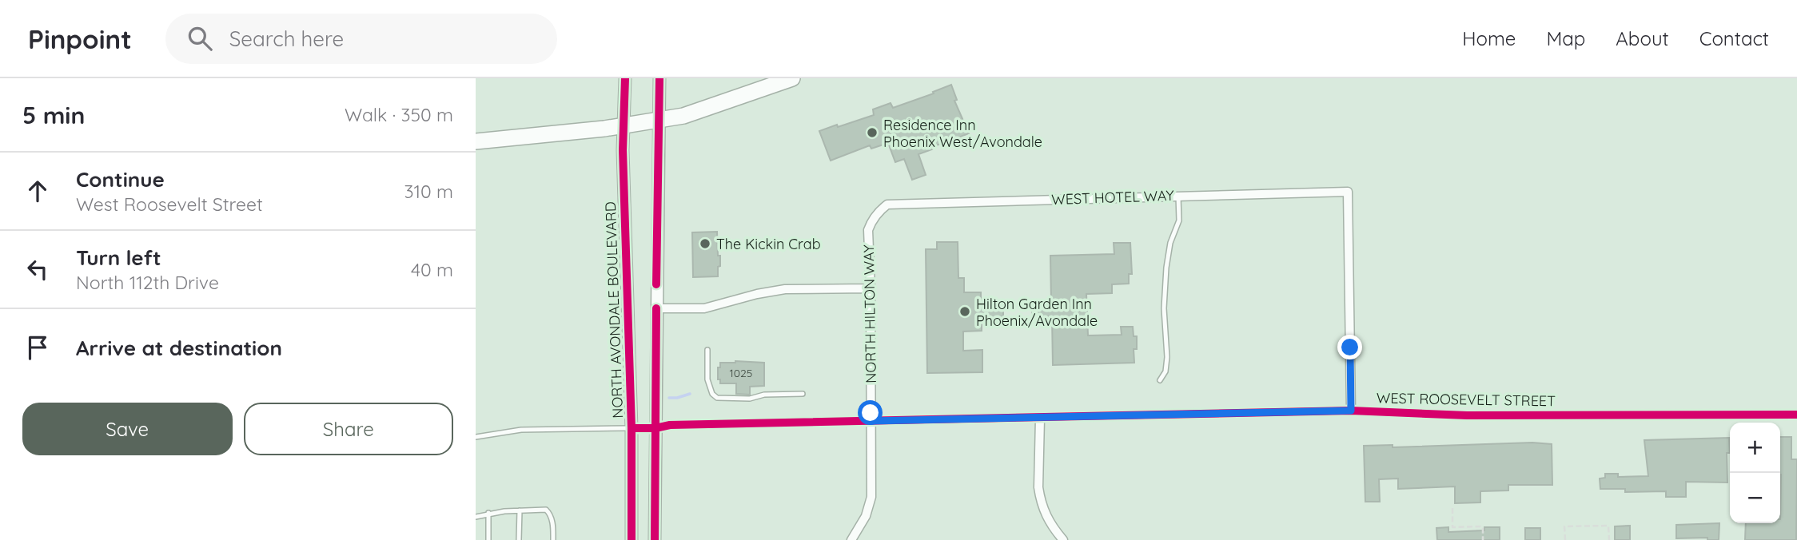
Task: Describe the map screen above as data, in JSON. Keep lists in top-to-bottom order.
{
  "streets": {
    "main road": ["NORTH AVONDALE BOULEVARD"],
    "street": ["WEST HOTEL WAY", "NORTH HILTON WAY", "WEST ROOSEVELT STREET"]
  },
  "crossings": [
    ["WEST HOTEL WAY", "NORTH HILTON WAY"],
    ["WEST HOTEL WAY", "WEST ROOSEVELT STREET"],
    ["NORTH AVONDALE BOULEVARD", "WEST ROOSEVELT STREET"],
    ["NORTH HILTON WAY", "WEST ROOSEVELT STREET"]
  ],
  "places": ["Residence Inn Phoenix West/Avondale", "The Kickin Crab", "Hilton Garden Inn Phoenix/Avondale"],
  "house_numbers": ["1025"],
  "page": {
    "header": "Pinpoint",
    "search": "Search here",
    "nav": [
      "Home",
      "Map",
      "About",
      "Contact"
    ],
    "heading": ["5 min", "Walk · 350 m"],
    "list": [
      ["Continue", "West Roosevelt Street", "310 m"],
      ["Turn left", "North 112th Drive", "40 m"],
      "Arrive at destination"
    ],
    "buttons": ["Save", "Share"],
    "map_buttons": ["+", "−"]
  }
}
